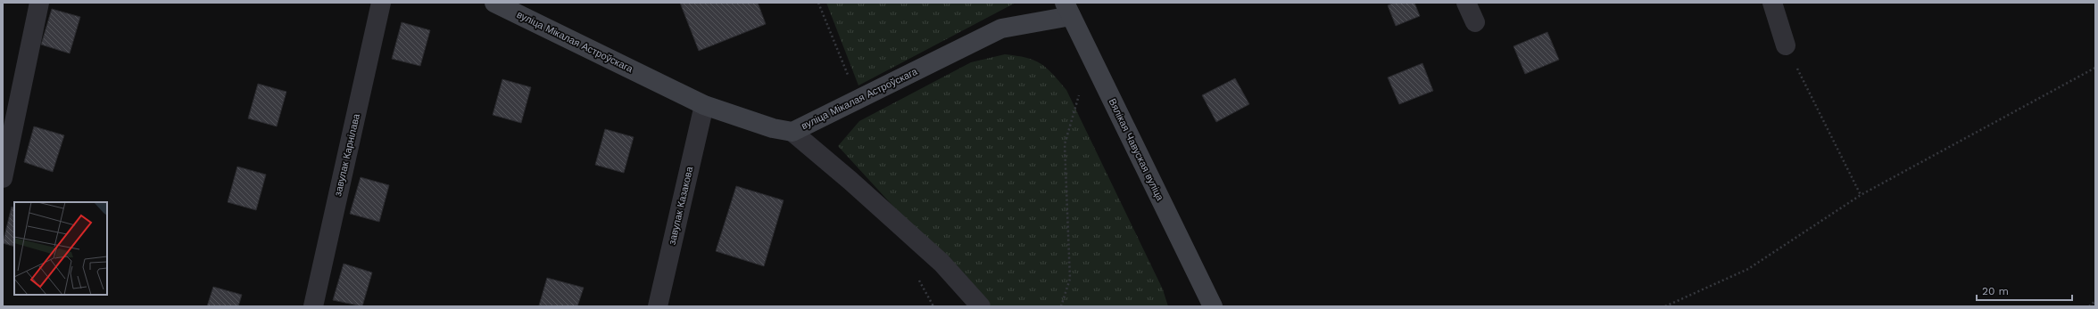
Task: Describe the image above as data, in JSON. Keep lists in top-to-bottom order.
{
  "streets": {
    "main road": ["вуліца Мікалая Астроўскага", "Вялікая Чавуская вуліца"],
    "street": ["завулак Карнілава", "завулак Казакова"]
  },
  "crossings": [
    ["вуліца Мікалая Астроўскага", "Вялікая Чавуская вуліца"],
    ["вуліца Мікалая Астроўскага", "завулак Казакова"]
  ],
  "scale_bar": "20 m"
}
